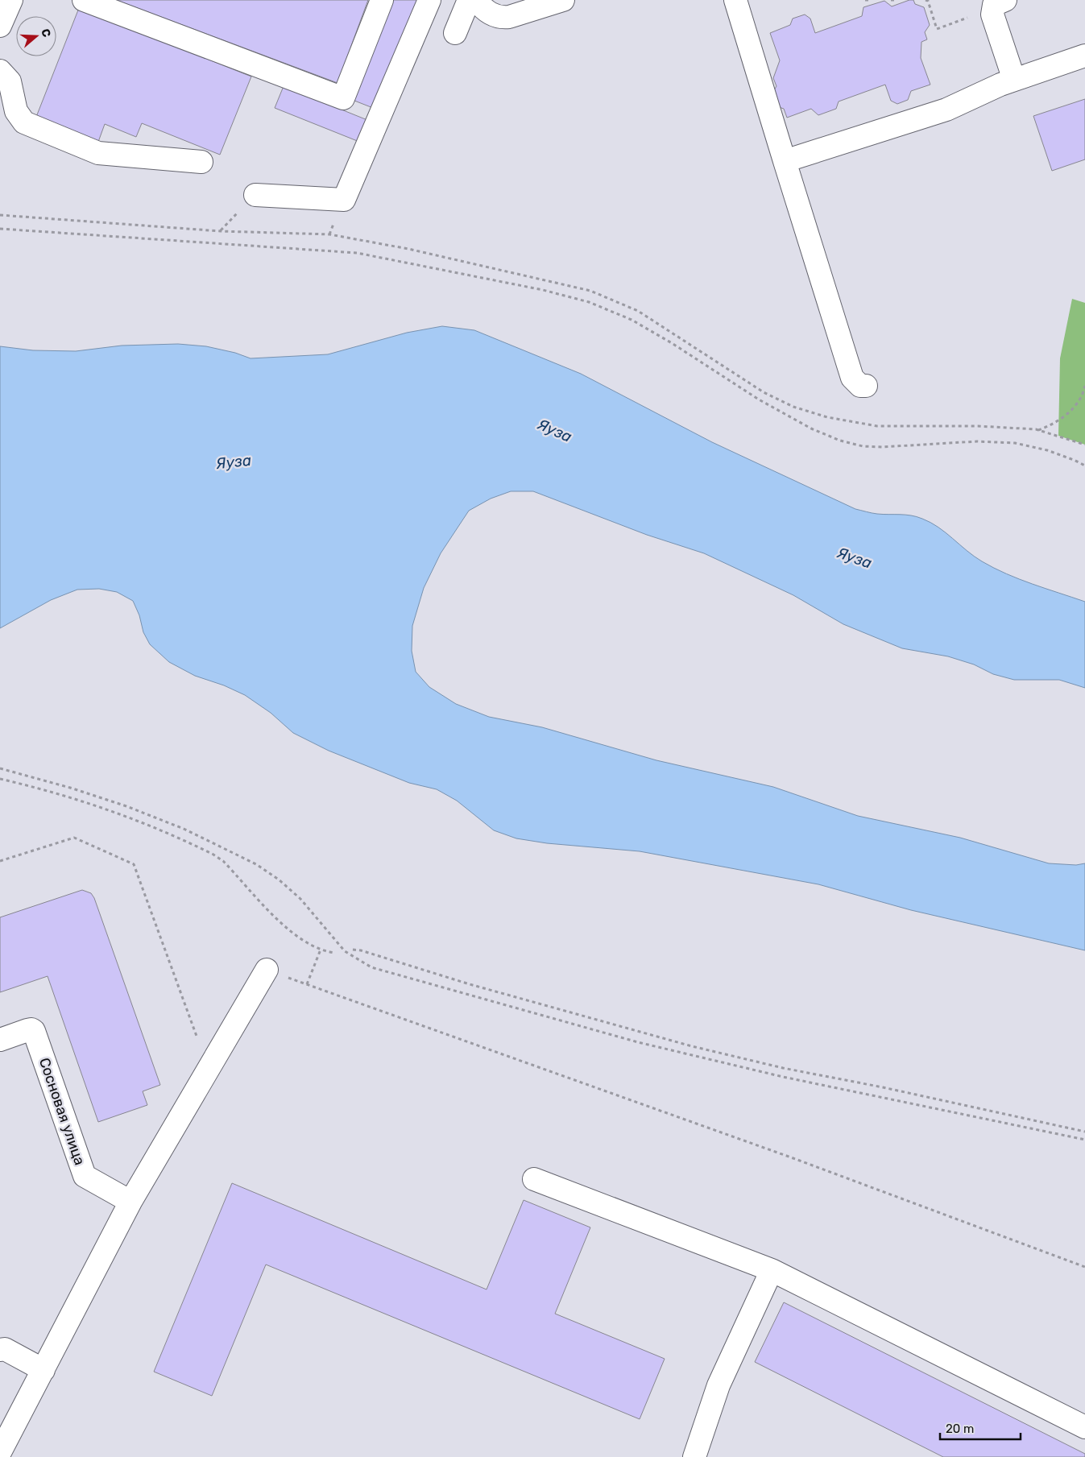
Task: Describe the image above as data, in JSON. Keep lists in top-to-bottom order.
{
  "streets": {
    "street": ["Сосновая улица"]
  },
  "water": ["Яуза"],
  "scale_bar": "20 m",
  "north": "right"
}
